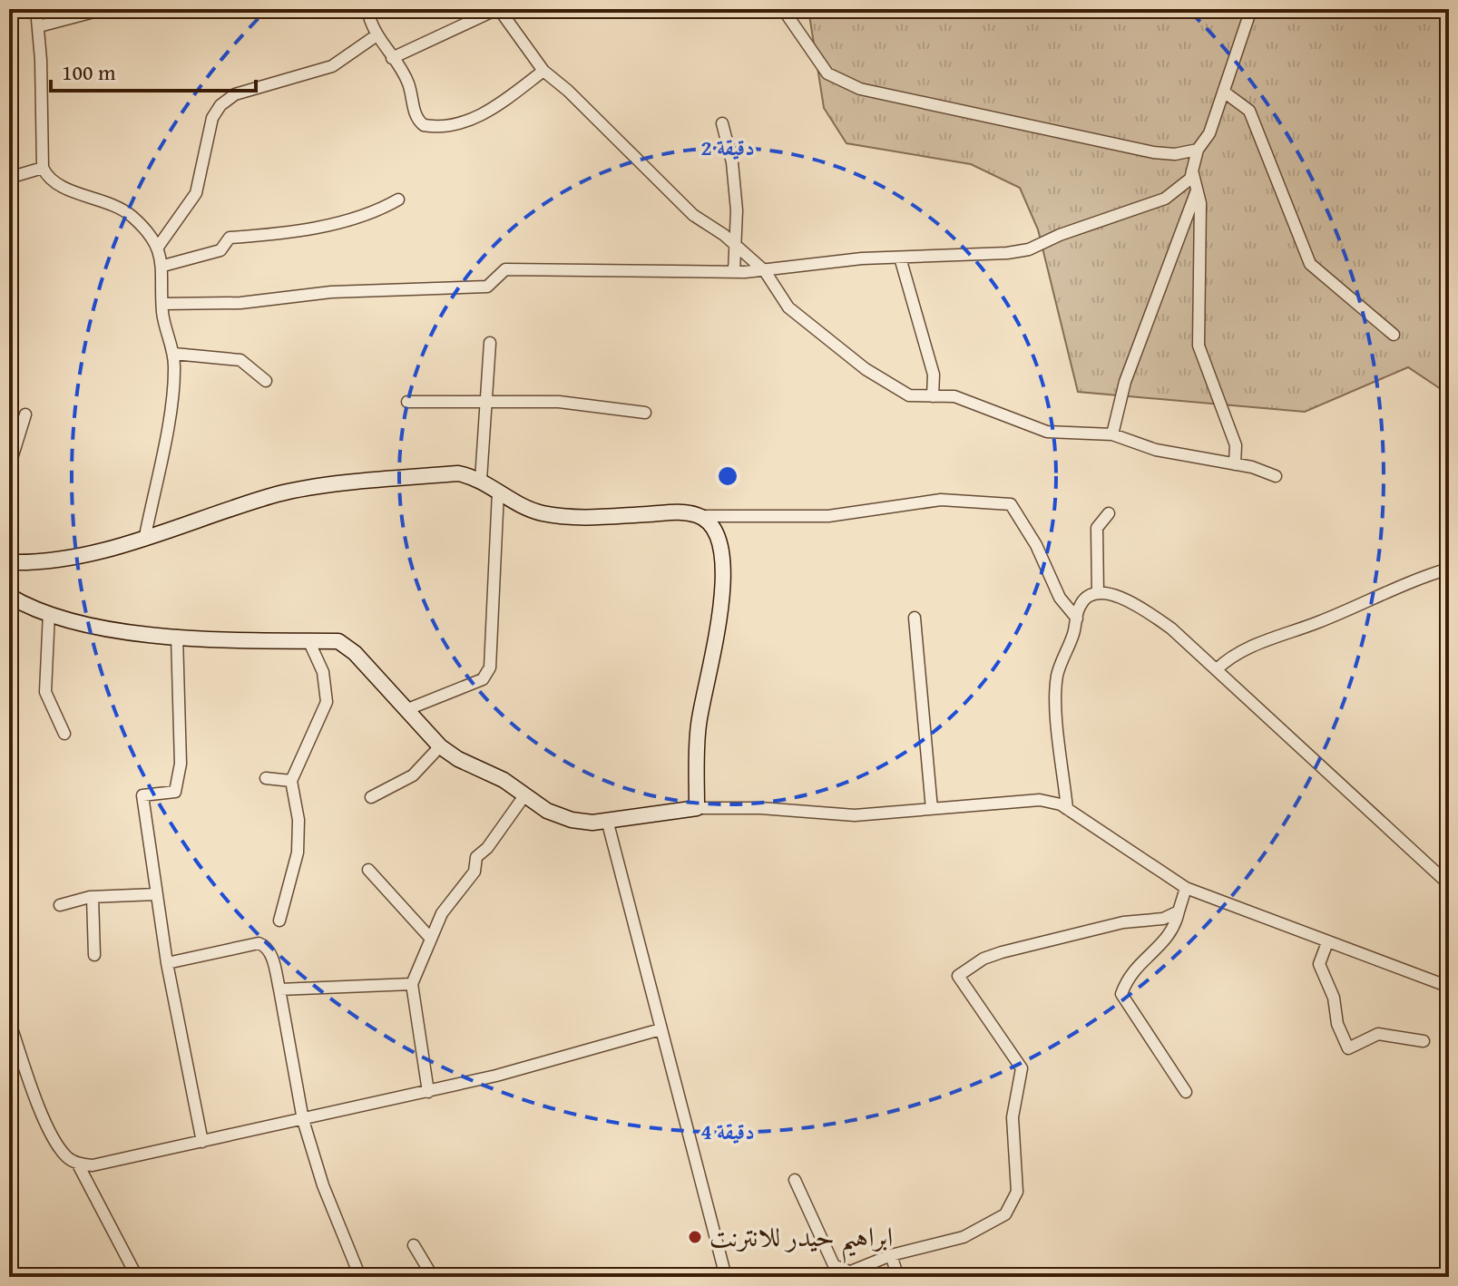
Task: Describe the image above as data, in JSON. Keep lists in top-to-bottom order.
{
  "places": ["ابراهيم حيدر للانترنت"],
  "scale_bar": "100 m",
  "rings": ["2 دقيقة", "4 دقيقة"]
}
